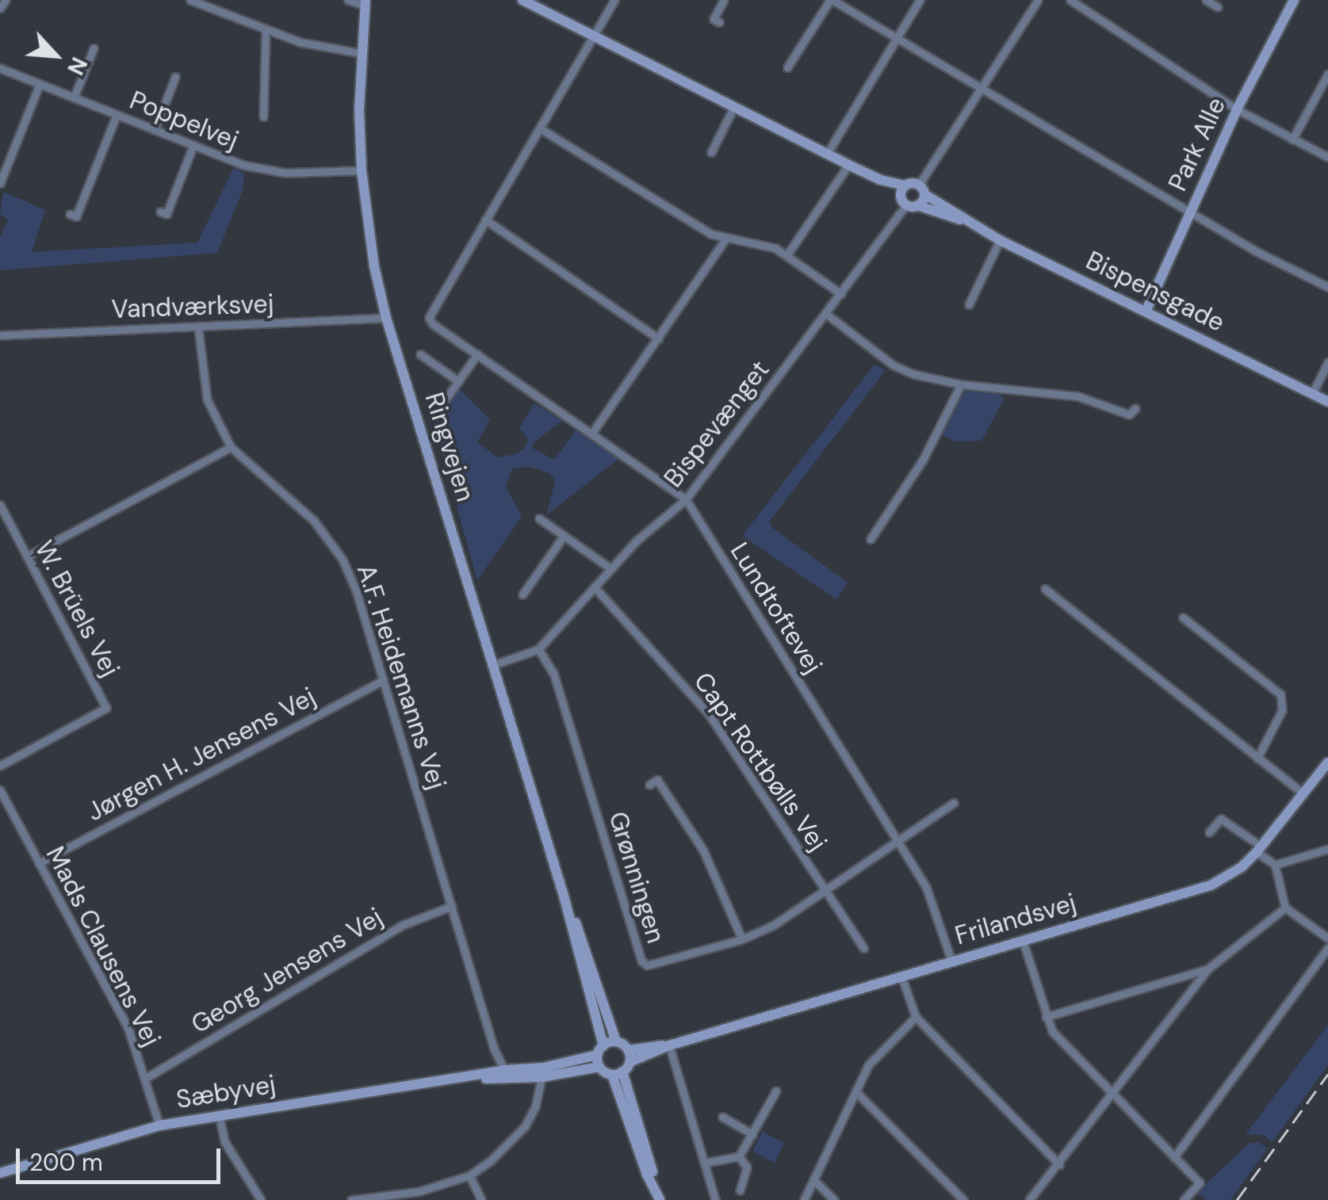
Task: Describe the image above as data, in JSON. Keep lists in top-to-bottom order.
{
  "streets": {
    "street": [
      "Poppelvej",
      "Park Alle",
      "Bispensgade",
      "Vandværksvej",
      "Bispevænget",
      "Ringvejen",
      "Lundtoftevej",
      "W. Brüels Vej",
      "A.F. Heidemanns Vej",
      "Jørgen H. Jensens Vej",
      "Capt Rottbølls Vej",
      "Grønningen",
      "Frilandsvej",
      "Mads Clausens Vej",
      "Georg Jensens Vej",
      "Sæbyvej"
    ]
  },
  "crossings": [
    ["Poppelvej", "Ringvejen"],
    ["Park Alle", "Bispensgade"],
    ["Bispensgade", "Bispevænget"],
    ["Vandværksvej", "Ringvejen"],
    ["Vandværksvej", "A.F. Heidemanns Vej"],
    ["Bispevænget", "Ringvejen"],
    ["Bispevænget", "Lundtoftevej"],
    ["Bispevænget", "Capt Rottbølls Vej"],
    ["Bispevænget", "Grønningen"],
    ["Ringvejen", "Frilandsvej"],
    ["Ringvejen", "Sæbyvej"],
    ["Lundtoftevej", "Grønningen"],
    ["Lundtoftevej", "Frilandsvej"],
    ["A.F. Heidemanns Vej", "Jørgen H. Jensens Vej"],
    ["A.F. Heidemanns Vej", "Georg Jensens Vej"],
    ["A.F. Heidemanns Vej", "Sæbyvej"],
    ["Jørgen H. Jensens Vej", "Mads Clausens Vej"],
    ["Capt Rottbølls Vej", "Grønningen"],
    ["Frilandsvej", "Sæbyvej"],
    ["Mads Clausens Vej", "Georg Jensens Vej"],
    ["Mads Clausens Vej", "Sæbyvej"]
  ],
  "scale_bar": "200 m",
  "north": "bottom right"
}
